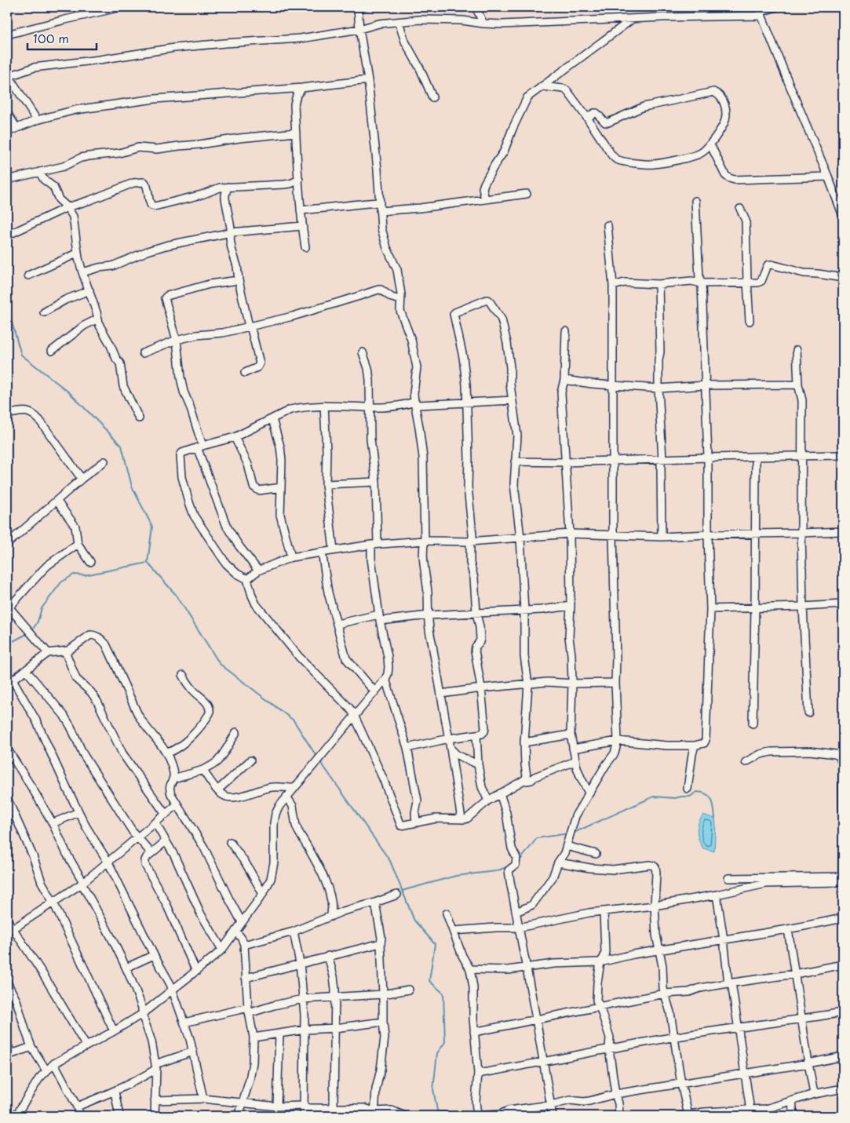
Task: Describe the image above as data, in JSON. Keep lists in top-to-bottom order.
{
  "scale_bar": "100 m"
}
